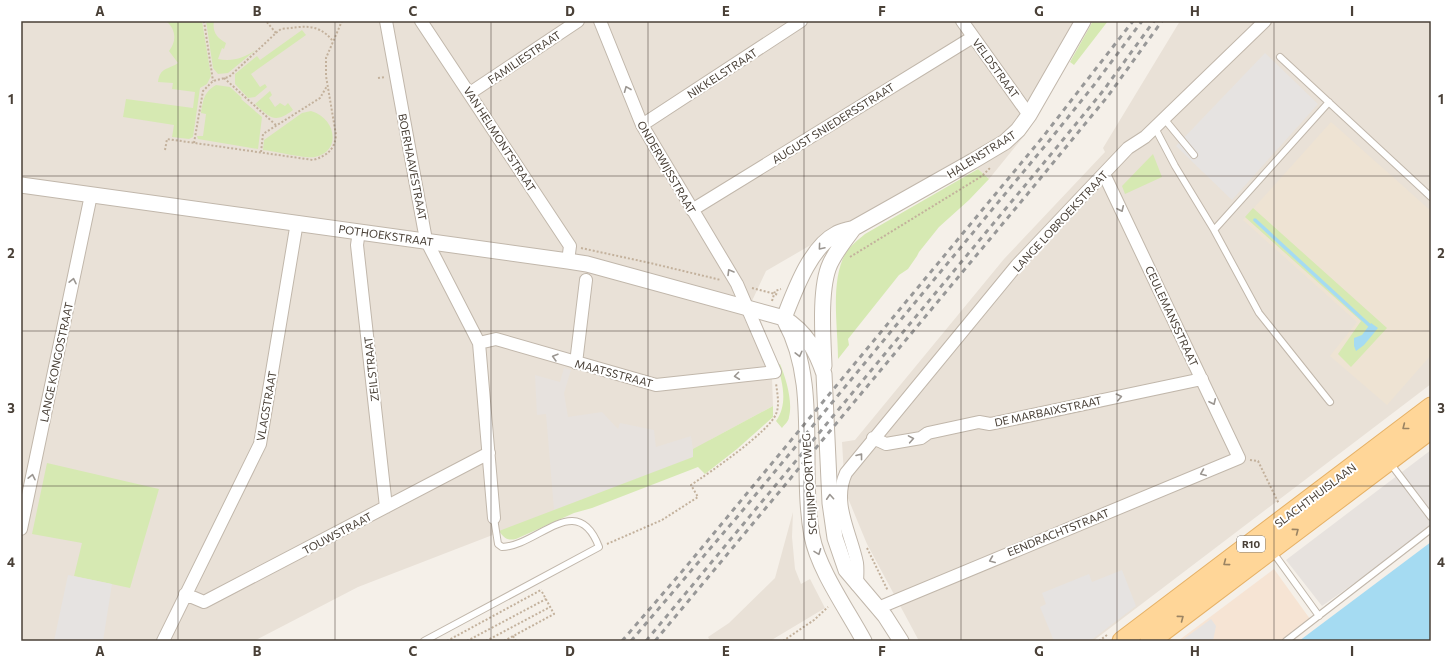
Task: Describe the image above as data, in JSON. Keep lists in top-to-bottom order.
{
  "streets": {
    "main road": ["SLACHTHUISLAAN", "R10"],
    "street": [
      "FAMILIESTRAAT",
      "VELDSTRAAT",
      "NIKKELSTRAAT",
      "AUGUST SNIEDERSSTRAAT",
      "VAN HELMONTSTRAAT",
      "HALENSTRAAT",
      "BOERHAAVESTRAAT",
      "ONDERWIJSSTRAAT",
      "LANGE LOBROEKSTRAAT",
      "POTHOEKSTRAAT",
      "CEULEMANSSTRAAT",
      "LANGE KONGOSTRAAT",
      "ZEILSTRAAT",
      "MAATSSTRAAT",
      "VLAGSTRAAT",
      "DE MARBAIXSTRAAT",
      "SCHIJNPOORTWEG",
      "EENDRACHTSTRAAT",
      "TOUWSTRAAT"
    ]
  },
  "crossings": [
    ["FAMILIESTRAAT", "VAN HELMONTSTRAAT"],
    ["VELDSTRAAT", "AUGUST SNIEDERSSTRAAT"],
    ["VELDSTRAAT", "HALENSTRAAT"],
    ["NIKKELSTRAAT", "ONDERWIJSSTRAAT"],
    ["AUGUST SNIEDERSSTRAAT", "ONDERWIJSSTRAAT"],
    ["HALENSTRAAT", "SCHIJNPOORTWEG"],
    ["BOERHAAVESTRAAT", "POTHOEKSTRAAT"],
    ["BOERHAAVESTRAAT", "MAATSSTRAAT"],
    ["BOERHAAVESTRAAT", "TOUWSTRAAT"],
    ["ONDERWIJSSTRAAT", "POTHOEKSTRAAT"],
    ["ONDERWIJSSTRAAT", "SCHIJNPOORTWEG"],
    ["LANGE LOBROEKSTRAAT", "CEULEMANSSTRAAT"],
    ["LANGE LOBROEKSTRAAT", "DE MARBAIXSTRAAT"],
    ["POTHOEKSTRAAT", "LANGE KONGOSTRAAT"],
    ["POTHOEKSTRAAT", "ZEILSTRAAT"],
    ["POTHOEKSTRAAT", "VLAGSTRAAT"],
    ["POTHOEKSTRAAT", "SCHIJNPOORTWEG"],
    ["CEULEMANSSTRAAT", "DE MARBAIXSTRAAT"],
    ["CEULEMANSSTRAAT", "EENDRACHTSTRAAT"],
    ["ZEILSTRAAT", "TOUWSTRAAT"],
    ["VLAGSTRAAT", "TOUWSTRAAT"],
    ["SCHIJNPOORTWEG", "EENDRACHTSTRAAT"]
  ],
  "one_way": [
    "ONDERWIJSSTRAAT",
    "CEULEMANSSTRAAT",
    "LANGE KONGOSTRAAT",
    "MAATSSTRAAT",
    "DE MARBAIXSTRAAT",
    "EENDRACHTSTRAAT"
  ],
  "grid": {
    "columns": [
      "A",
      "B",
      "C",
      "D",
      "E",
      "F",
      "G",
      "H",
      "I"
    ],
    "rows": [
      "1",
      "2",
      "3",
      "4"
    ]
  }
}
